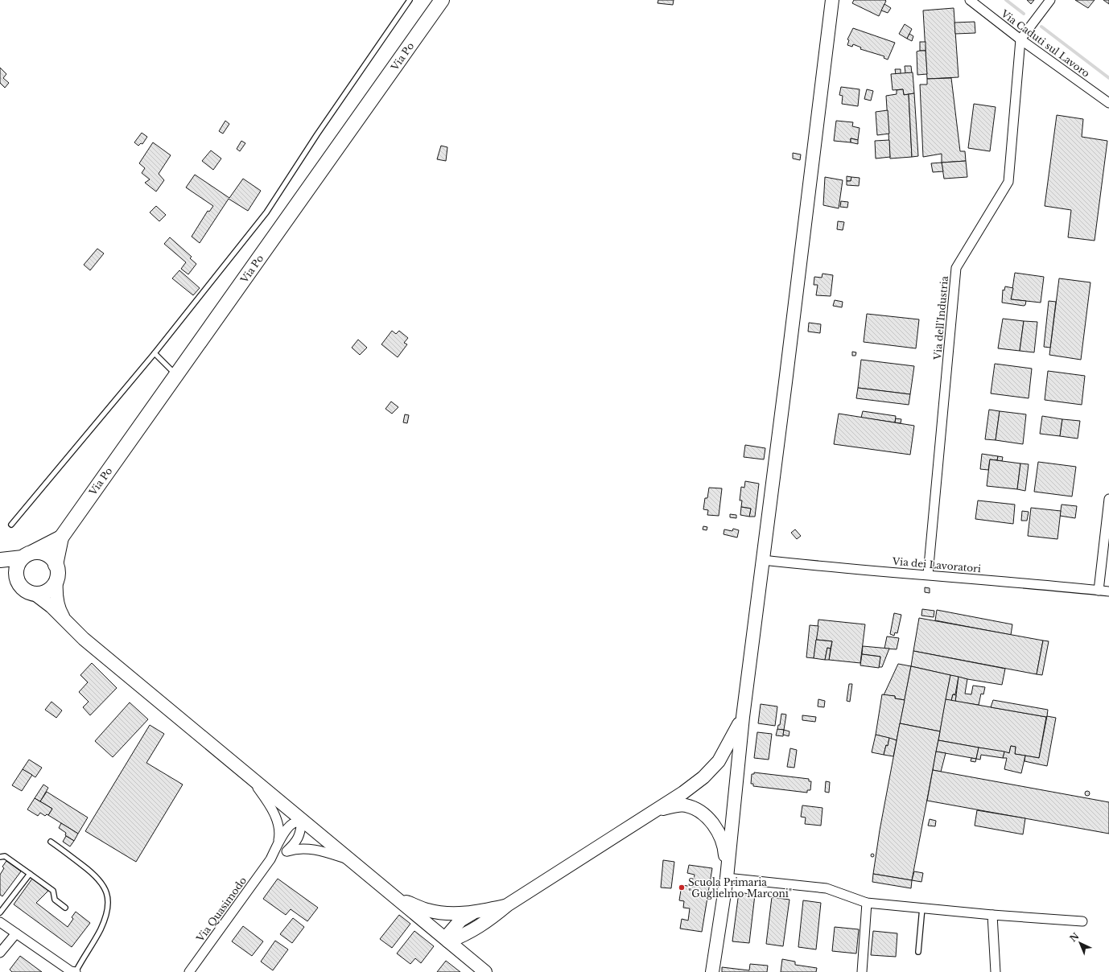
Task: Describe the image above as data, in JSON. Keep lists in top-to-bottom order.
{
  "streets": {
    "main road": ["Via Po"],
    "street": [
      "Via Caduti sul Lavoro",
      "Via dell'Industria",
      "Via dei Lavoratori",
      "Via Quasimodo"
    ]
  },
  "crossings": [
    ["Via Caduti sul Lavoro", "Via dell'Industria"],
    ["Via dell'Industria", "Via dei Lavoratori"]
  ],
  "places": ["Scuola Primaria \"Guglielmo Marconi\""],
  "north": "top left"
}
